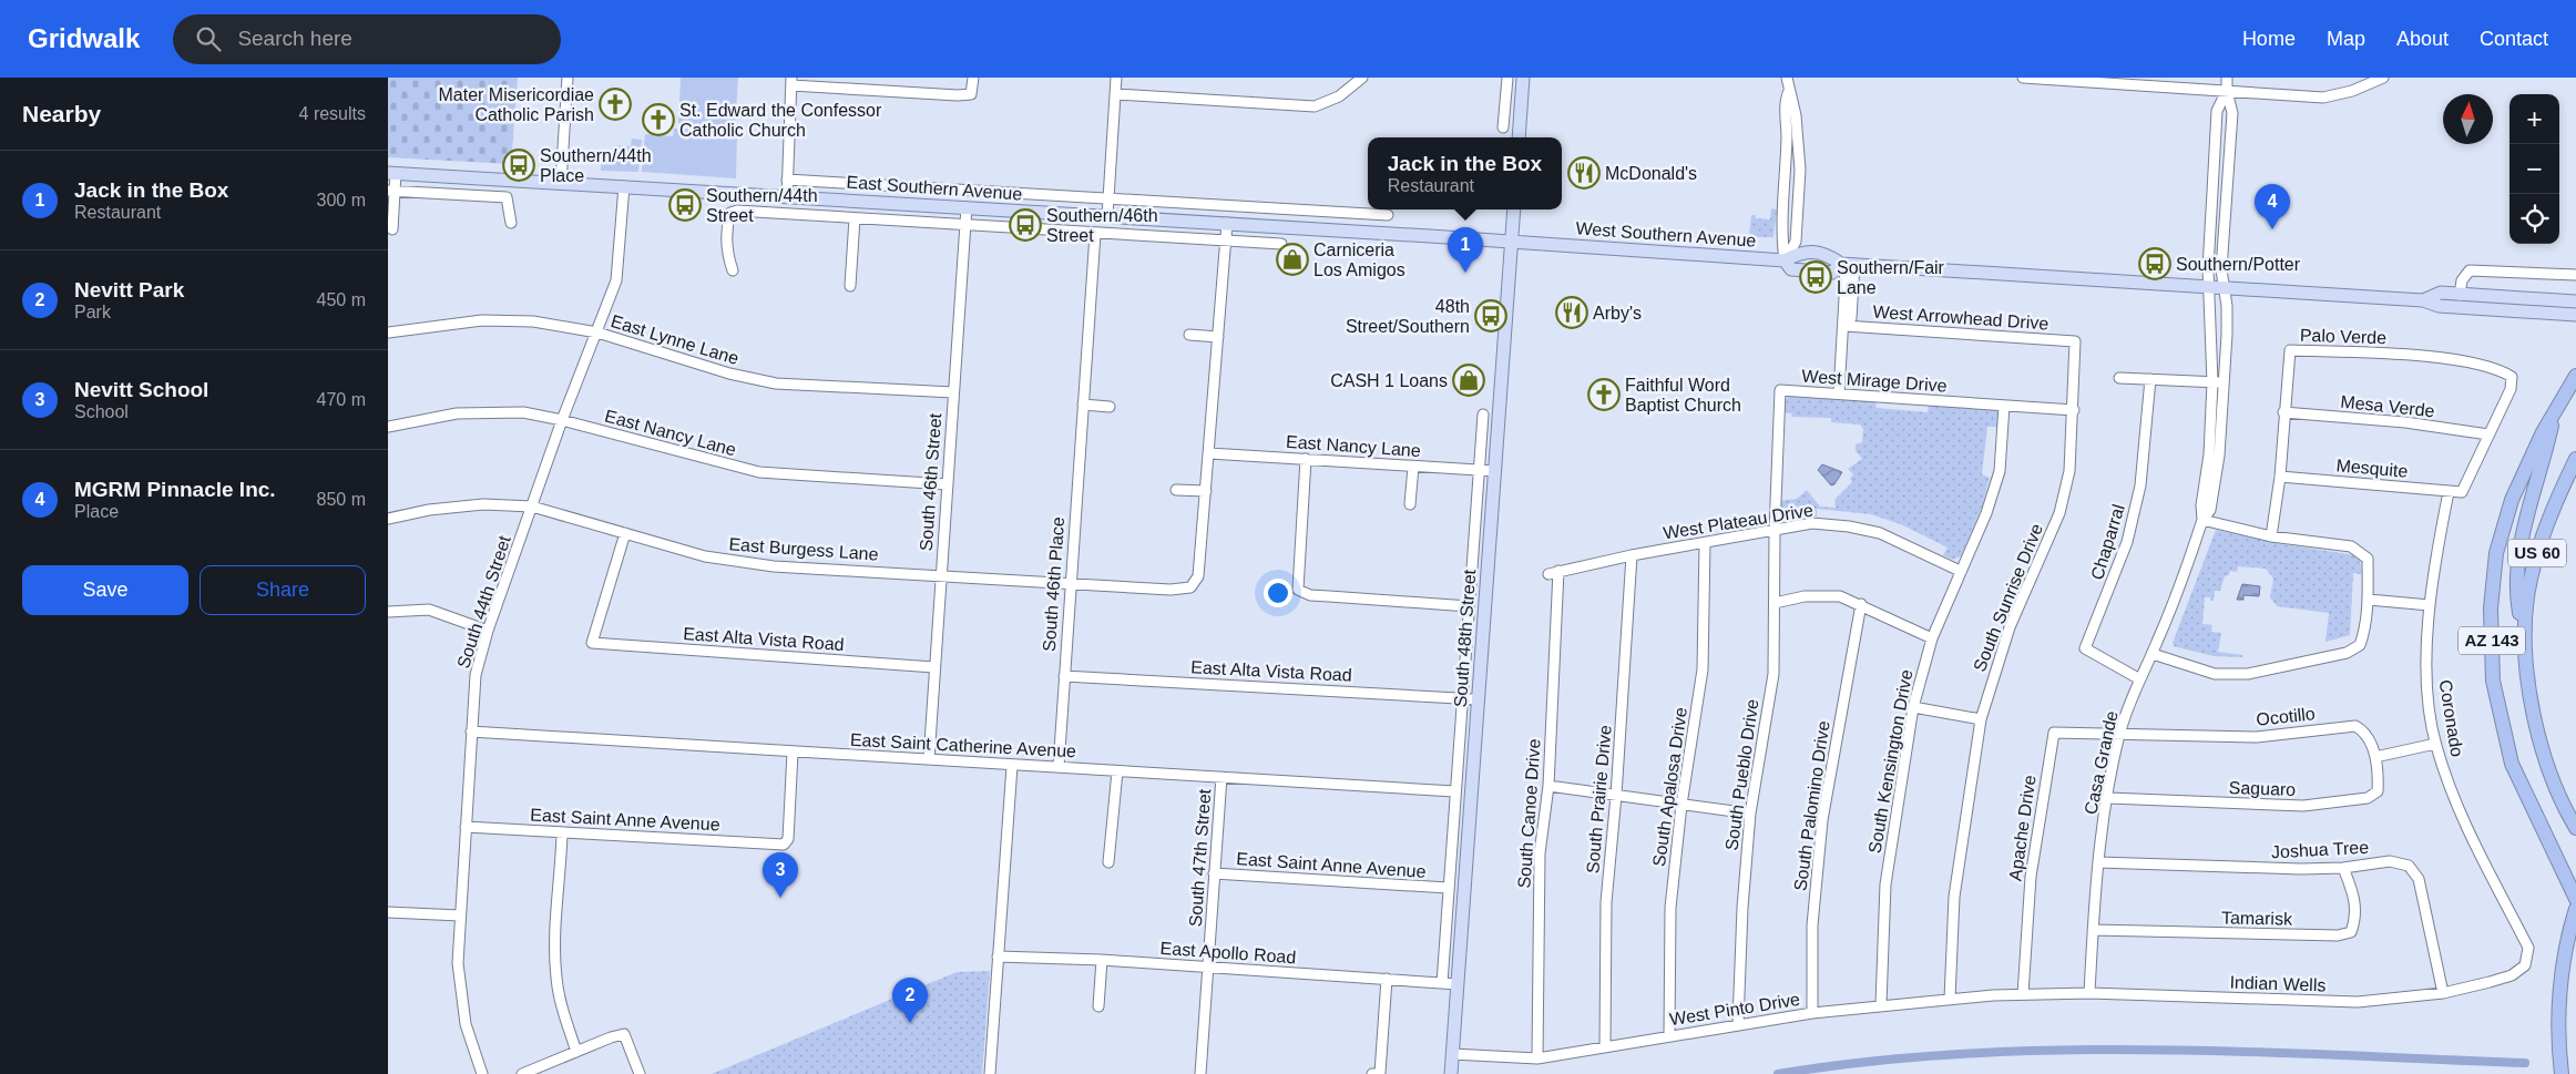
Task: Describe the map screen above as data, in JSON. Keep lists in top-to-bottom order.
{
  "streets": {
    "highway": ["US 60", "AZ 143"],
    "main road": ["East Southern Avenue", "West Southern Avenue", "South 48th Street"],
    "street": [
      "West Arrowhead Drive",
      "Palo Verde",
      "East Lynne Lane",
      "West Mirage Drive",
      "Mesa Verde",
      "East Nancy Lane",
      "Mesquite",
      "South 46th Street",
      "West Plateau Drive",
      "Chaparral",
      "East Burgess Lane",
      "South 46th Place",
      "South Sunrise Drive",
      "South 44th Street",
      "East Alta Vista Road",
      "Ocotillo",
      "Coronado",
      "East Saint Catherine Avenue",
      "South Kensington Drive",
      "Casa Grande",
      "South Pueblo Drive",
      "South Apalosa Drive",
      "Saguaro",
      "South Prairie Drive",
      "South Palomino Drive",
      "South Canoe Drive",
      "East Saint Anne Avenue",
      "Apache Drive",
      "Joshua Tree",
      "South 47th Street",
      "Tamarisk",
      "East Apollo Road",
      "Indian Wells",
      "West Pinto Drive"
    ]
  },
  "crossings": [
    ["East Southern Avenue", "West Southern Avenue"],
    ["East Southern Avenue", "South 46th Street"],
    ["East Southern Avenue", "South 46th Place"],
    ["East Southern Avenue", "South 44th Street"],
    ["East Southern Avenue", "South 48th Street"],
    ["West Southern Avenue", "South 48th Street"],
    ["West Southern Avenue", "Casa Grande"],
    ["West Arrowhead Drive", "South Sunrise Drive"],
    ["Palo Verde", "Mesa Verde"],
    ["Palo Verde", "Mesquite"],
    ["East Lynne Lane", "South 46th Street"],
    ["East Lynne Lane", "South 44th Street"],
    ["West Mirage Drive", "West Plateau Drive"],
    ["West Mirage Drive", "South Sunrise Drive"],
    ["West Mirage Drive", "South Kensington Drive"],
    ["West Mirage Drive", "South Pueblo Drive"],
    ["Mesa Verde", "Mesquite"],
    ["East Nancy Lane", "South 46th Street"],
    ["East Nancy Lane", "South 44th Street"],
    ["East Nancy Lane", "South 48th Street"],
    ["Mesquite", "Coronado"],
    ["South 46th Street", "East Burgess Lane"],
    ["South 46th Street", "East Alta Vista Road"],
    ["South 46th Street", "East Saint Catherine Avenue"],
    ["West Plateau Drive", "South Kensington Drive"],
    ["West Plateau Drive", "South Pueblo Drive"],
    ["West Plateau Drive", "South Apalosa Drive"],
    ["West Plateau Drive", "South Prairie Drive"],
    ["West Plateau Drive", "South Canoe Drive"],
    ["Chaparral", "Casa Grande"],
    ["East Burgess Lane", "South 46th Place"],
    ["East Burgess Lane", "South 44th Street"],
    ["East Burgess Lane", "East Alta Vista Road"],
    ["South 46th Place", "East Alta Vista Road"],
    ["South 46th Place", "East Saint Catherine Avenue"],
    ["South Sunrise Drive", "West Pinto Drive"],
    ["South 44th Street", "East Saint Catherine Avenue"],
    ["South 44th Street", "East Saint Anne Avenue"],
    ["East Alta Vista Road", "South 48th Street"],
    ["South 48th Street", "East Saint Catherine Avenue"],
    ["South 48th Street", "East Saint Anne Avenue"],
    ["South 48th Street", "East Apollo Road"],
    ["South 48th Street", "West Pinto Drive"],
    ["Ocotillo", "Casa Grande"],
    ["Ocotillo", "Saguaro"],
    ["Ocotillo", "Apache Drive"],
    ["Coronado", "Indian Wells"],
    ["East Saint Catherine Avenue", "East Saint Anne Avenue"],
    ["East Saint Catherine Avenue", "South 47th Street"],
    ["South Kensington Drive", "West Pinto Drive"],
    ["Casa Grande", "Saguaro"],
    ["Casa Grande", "Apache Drive"],
    ["Casa Grande", "Joshua Tree"],
    ["Casa Grande", "Tamarisk"],
    ["Casa Grande", "Indian Wells"],
    ["South Pueblo Drive", "West Pinto Drive"],
    ["South Apalosa Drive", "West Pinto Drive"],
    ["South Prairie Drive", "West Pinto Drive"],
    ["South Palomino Drive", "West Pinto Drive"],
    ["South Canoe Drive", "West Pinto Drive"],
    ["East Saint Anne Avenue", "South 47th Street"],
    ["Apache Drive", "Indian Wells"],
    ["Apache Drive", "West Pinto Drive"],
    ["Joshua Tree", "Tamarisk"],
    ["Joshua Tree", "Indian Wells"],
    ["South 47th Street", "East Apollo Road"],
    ["Indian Wells", "West Pinto Drive"]
  ],
  "places": {
    "church": ["Mater Misericordiae Catholic Parish", "St. Edward the Confessor Catholic Church", "Faithful Word Baptist Church"],
    "bus stop": [
      "Southern/44th Place",
      "Southern/44th Street",
      "Southern/46th Street",
      "Southern/Potter",
      "Southern/Fair Lane",
      "48th Street/Southern"
    ],
    "restaurant": ["McDonald's", "Arby's"],
    "shop": ["Carniceria Los Amigos", "CASH 1 Loans"]
  },
  "north": "top",
  "page": {
    "header": "Gridwalk",
    "search": "Search here",
    "nav": [
      "Home",
      "Map",
      "About",
      "Contact"
    ],
    "heading": ["Nearby", "4 results"],
    "map_buttons": ["+", "−"],
    "popup": ["Jack in the Box", "Restaurant"],
    "list": [
      {
        "mark": "1",
        "name": "Jack in the Box",
        "note": "Restaurant",
        "value": "300 m"
      },
      {
        "mark": "2",
        "name": "Nevitt Park",
        "note": "Park",
        "value": "450 m"
      },
      {
        "mark": "3",
        "name": "Nevitt School",
        "note": "School",
        "value": "470 m"
      },
      {
        "mark": "4",
        "name": "MGRM Pinnacle Inc.",
        "note": "Place",
        "value": "850 m"
      }
    ],
    "pins": [
      "4",
      "1",
      "3",
      "2"
    ],
    "buttons": ["Save", "Share"]
  }
}
